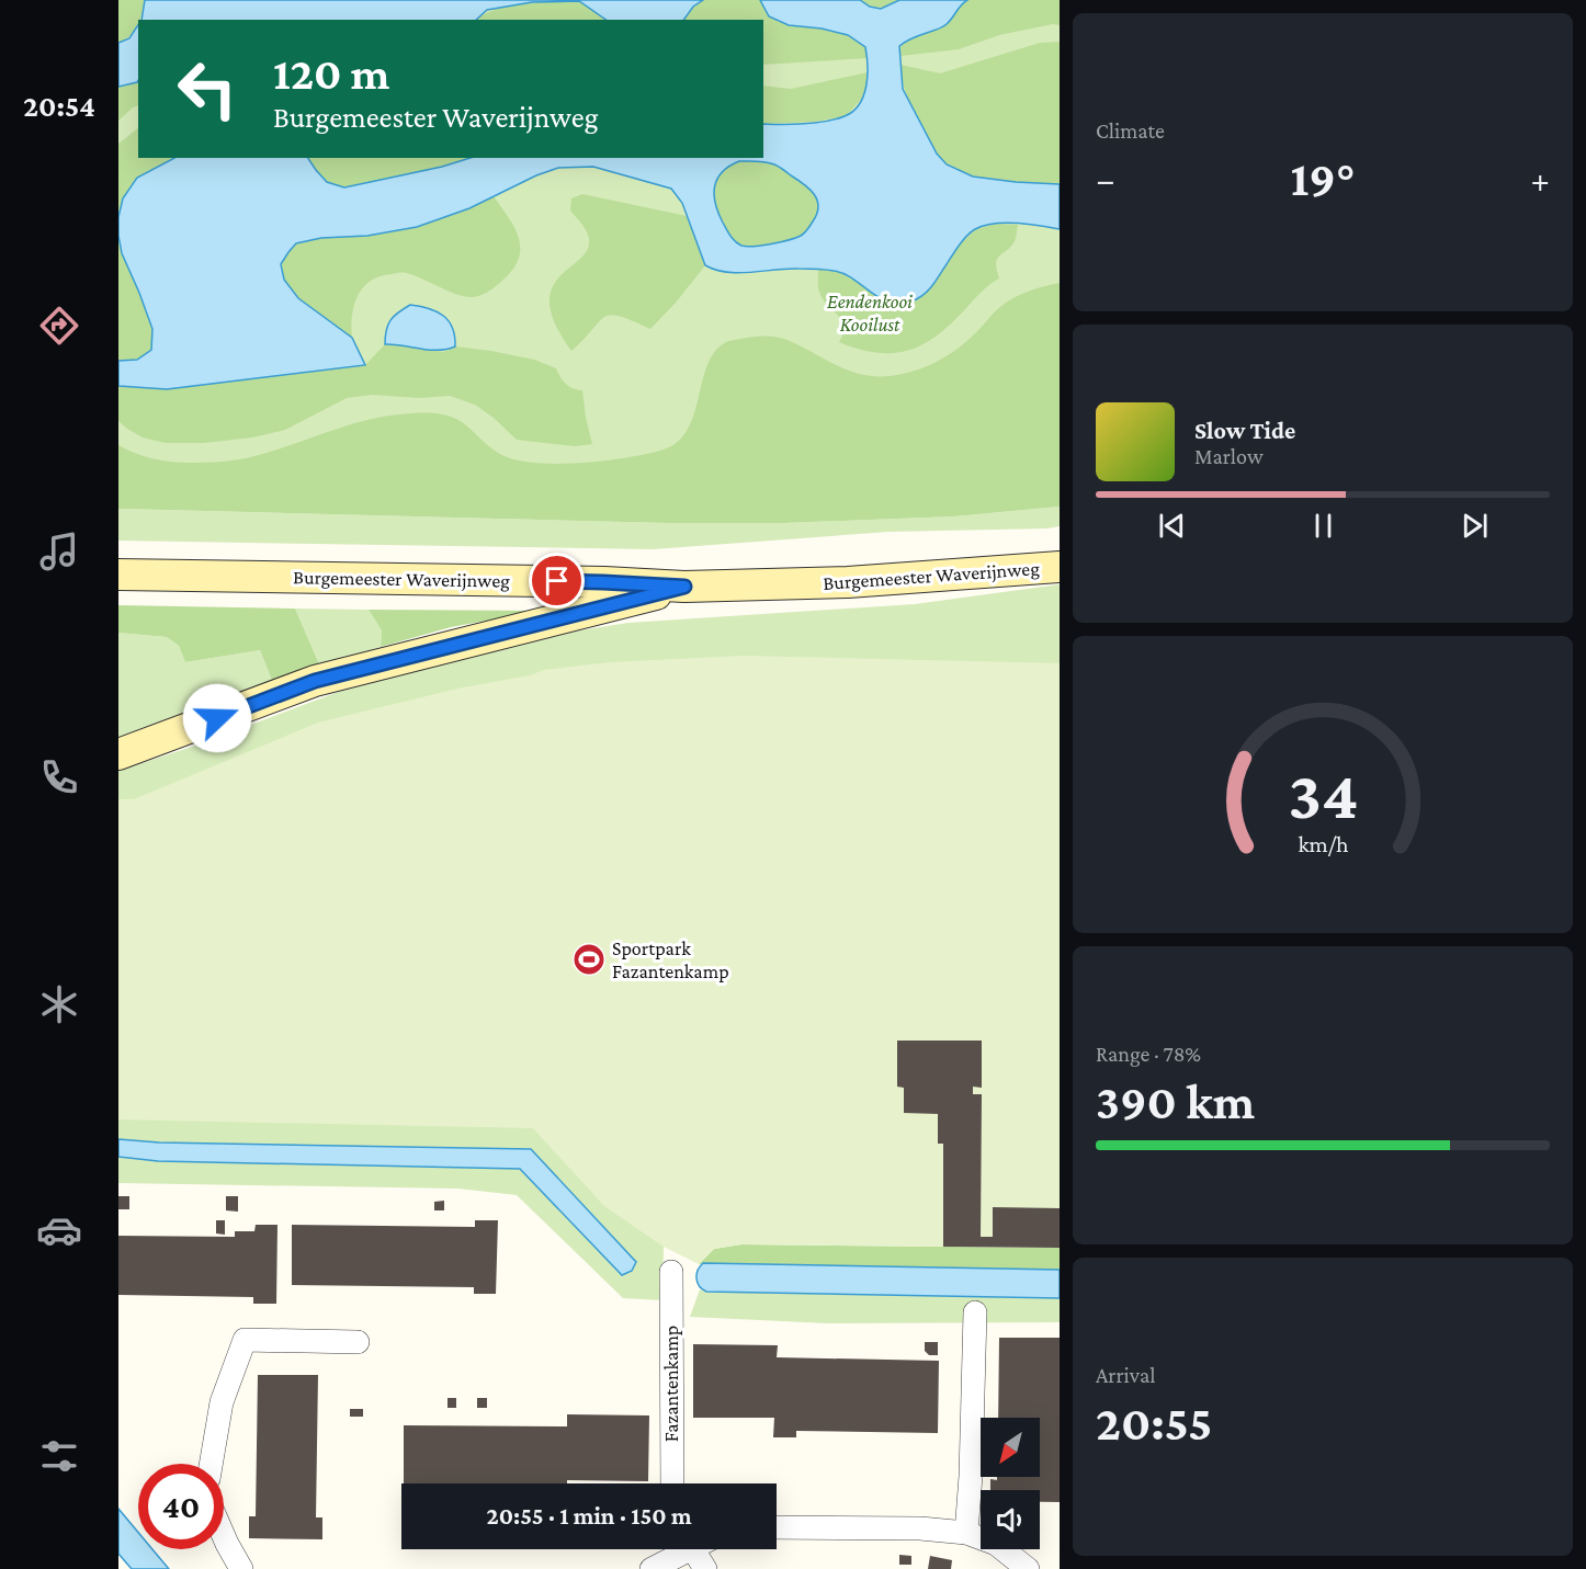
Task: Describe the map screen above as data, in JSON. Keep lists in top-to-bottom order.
{
  "streets": {
    "street": ["Burgemeester Waverijnweg", "Fazantenkamp"]
  },
  "parks": ["Eendenkooi Kooilust"],
  "places": {
    "sports": ["Sportpark Fazantenkamp"]
  },
  "north": "bottom left",
  "page": {
    "tabs": "20:54",
    "tile": [
      "Climate",
      ["Range · 78%", "390 km"],
      ["Arrival", "20:55"]
    ],
    "turn": ["120 m", "Burgemeester Waverijnweg"],
    "heat": ["−", "19°", "+"],
    "song": ["Slow Tide", "Marlow"],
    "limit": "40",
    "trip": "20:55 · 1 min · 150 m",
    "gauge": ["34", "km/h"]
  }
}
